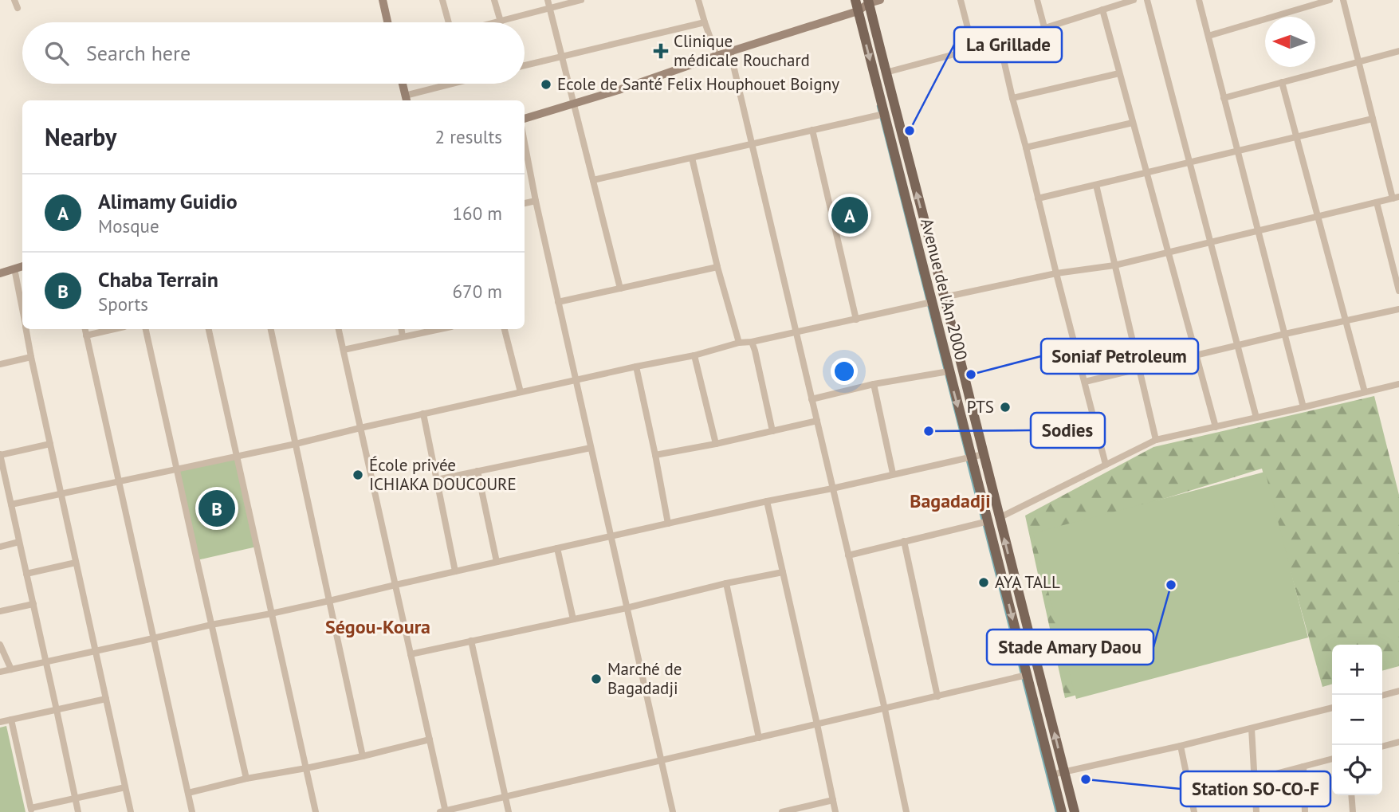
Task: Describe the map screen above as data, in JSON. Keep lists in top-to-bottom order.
{
  "streets": {
    "main road": ["Avenue de l'An 2000"]
  },
  "districts": ["Bagadadji", "Ségou-Koura"],
  "places": {
    "health": ["Clinique médicale Rouchard"],
    "other": [
      "Ecole de Santé Felix Houphouet Boigny",
      "La Grillade",
      "Soniaf Petroleum",
      "PTS",
      "Sodies",
      "École privée ICHIAKA DOUCOURE",
      "AYA TALL",
      "Stade Amary Daou",
      "Marché de Bagadadji",
      "Station SO-CO-F"
    ]
  },
  "north": "left",
  "page": {
    "search": "Search here",
    "heading": ["Nearby", "2 results"],
    "list": [
      {
        "mark": "A",
        "name": "Alimamy Guidio",
        "note": "Mosque",
        "value": "160 m"
      },
      {
        "mark": "B",
        "name": "Chaba Terrain",
        "note": "Sports",
        "value": "670 m"
      }
    ],
    "pins": ["A", "B"],
    "map_buttons": ["+", "−"]
  }
}
